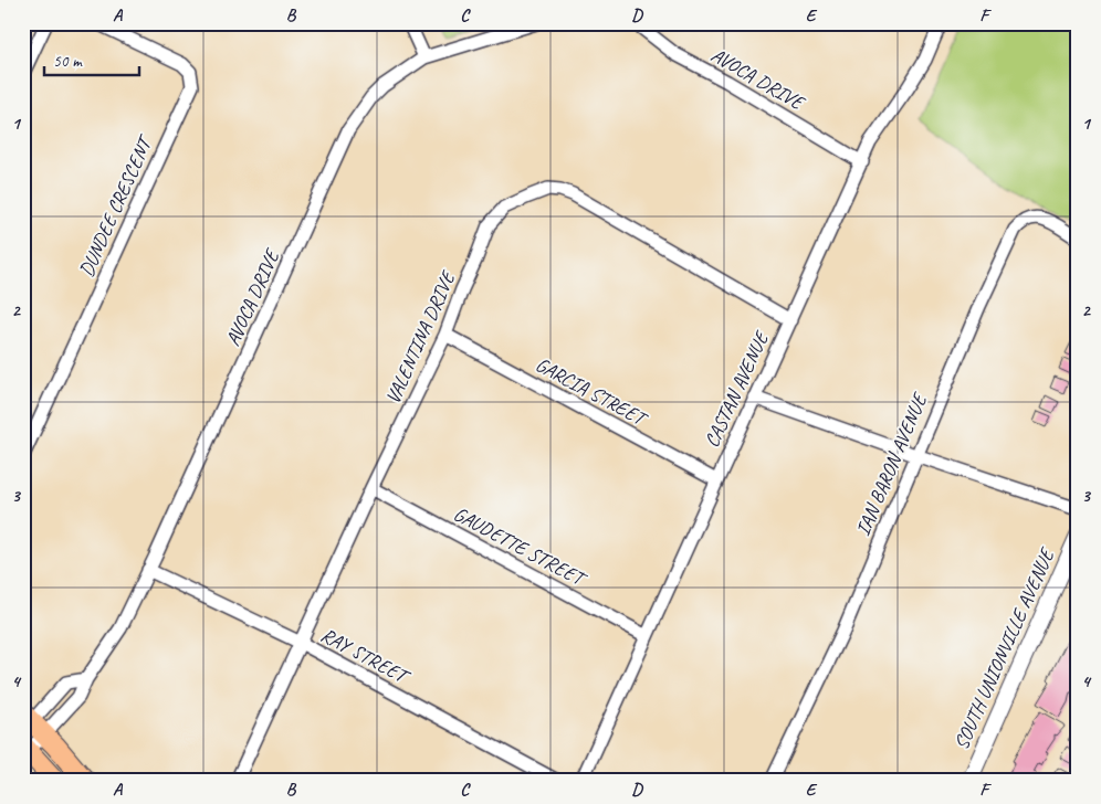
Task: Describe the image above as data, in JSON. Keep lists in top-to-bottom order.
{
  "streets": {
    "street": [
      "AVOCA DRIVE",
      "DUNDEE CRESCENT",
      "VALENTINA DRIVE",
      "CASTAN AVENUE",
      "GARCIA STREET",
      "IAN BARON AVENUE",
      "GAUDETTE STREET",
      "SOUTH UNIONVILLE AVENUE",
      "RAY STREET"
    ]
  },
  "crossings": [
    ["AVOCA DRIVE", "CASTAN AVENUE"],
    ["AVOCA DRIVE", "RAY STREET"],
    ["VALENTINA DRIVE", "CASTAN AVENUE"],
    ["VALENTINA DRIVE", "GARCIA STREET"],
    ["VALENTINA DRIVE", "GAUDETTE STREET"],
    ["VALENTINA DRIVE", "RAY STREET"],
    ["CASTAN AVENUE", "GARCIA STREET"],
    ["CASTAN AVENUE", "GAUDETTE STREET"]
  ],
  "scale_bar": "50 m",
  "grid": {
    "columns": [
      "A",
      "B",
      "C",
      "D",
      "E",
      "F"
    ],
    "rows": [
      "1",
      "2",
      "3",
      "4"
    ]
  }
}
